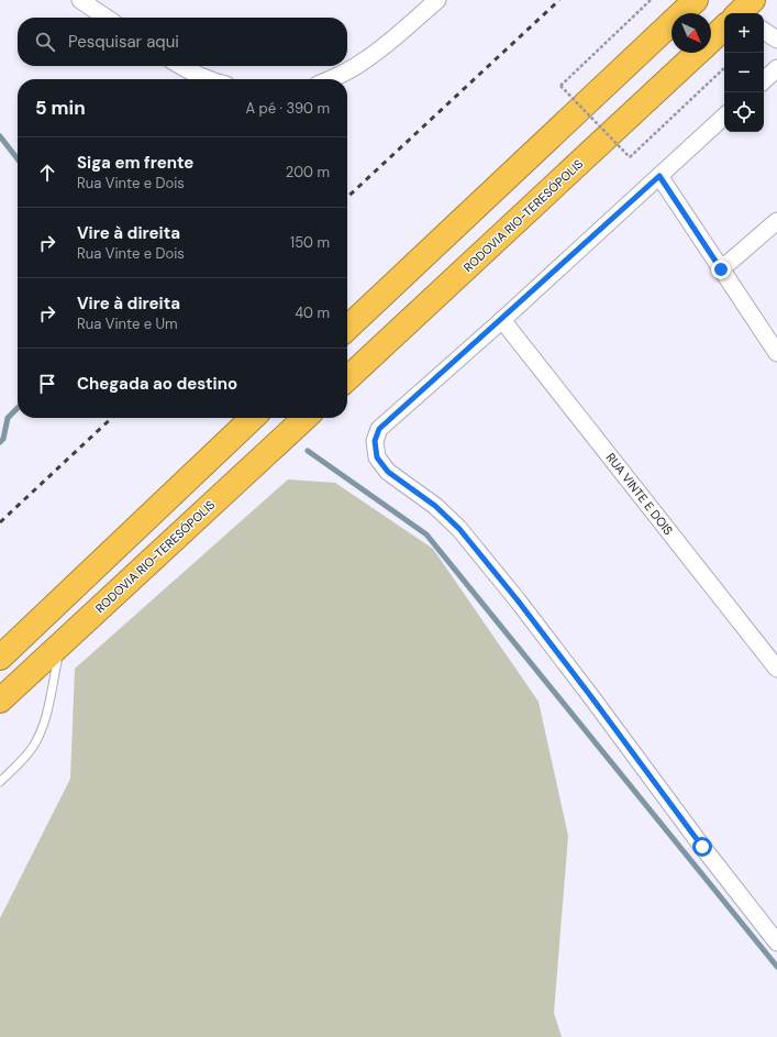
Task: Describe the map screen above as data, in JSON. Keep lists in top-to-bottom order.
{
  "streets": {
    "highway": ["RODOVIA RIO-TERESÓPOLIS"],
    "street": ["RUA VINTE E DOIS"]
  },
  "north": "bottom right",
  "page": {
    "map_buttons": ["+", "−"],
    "search": "Pesquisar aqui",
    "heading": ["5 min", "A pé · 390 m"],
    "list": [
      ["Siga em frente", "Rua Vinte e Dois", "200 m"],
      ["Vire à direita", "Rua Vinte e Dois", "150 m"],
      ["Vire à direita", "Rua Vinte e Um", "40 m"],
      "Chegada ao destino"
    ]
  }
}
